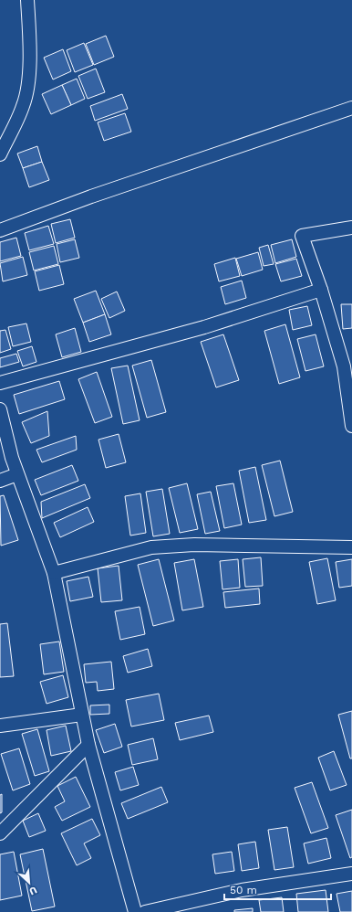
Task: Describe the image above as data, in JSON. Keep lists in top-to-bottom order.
{
  "scale_bar": "50 m",
  "north": "bottom right"
}
